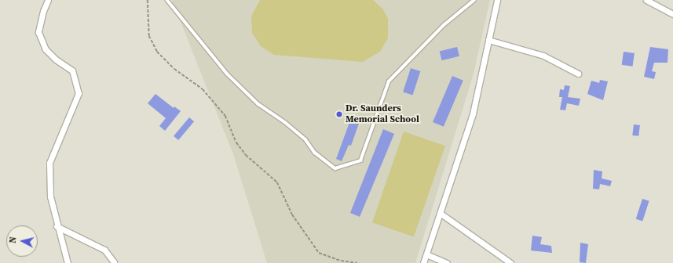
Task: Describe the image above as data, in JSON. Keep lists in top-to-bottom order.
{
  "places": ["Dr. Saunders Memorial School"],
  "north": "left"
}
